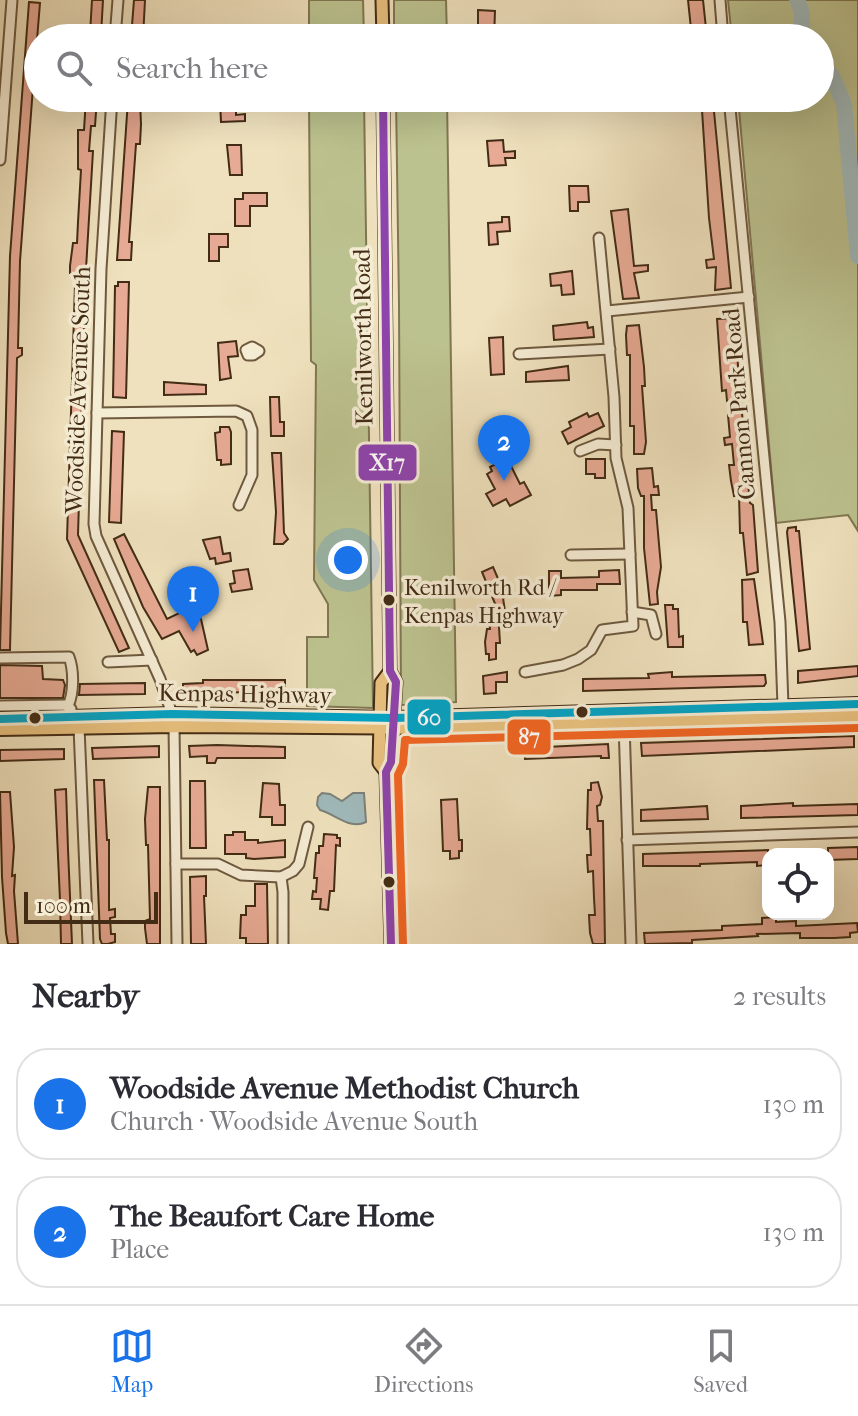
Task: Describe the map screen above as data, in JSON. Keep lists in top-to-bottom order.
{
  "streets": {
    "highway": ["Kenpas Highway"],
    "main road": ["Kenilworth Road"],
    "street": ["Woodside Avenue South", "Cannon Park Road"]
  },
  "crossings": [
    ["Kenilworth Road", "Kenpas Highway"],
    ["Woodside Avenue South", "Kenpas Highway"]
  ],
  "places": ["Kenilworth Rd / Kenpas Highway"],
  "lines": ["transit line X17", "transit line 60", "transit line 87"],
  "scale_bar": "100 m",
  "page": {
    "search": "Search here",
    "pins": ["2", "1"],
    "scale": "100 m",
    "heading": ["Nearby", "2 results"],
    "list": [
      {
        "mark": "1",
        "name": "Woodside Avenue Methodist Church",
        "note": "Church · Woodside Avenue South",
        "value": "130 m"
      },
      {
        "mark": "2",
        "name": "The Beaufort Care Home",
        "note": "Place",
        "value": "130 m"
      }
    ],
    "nav": ["Map", "Directions", "Saved"]
  }
}
